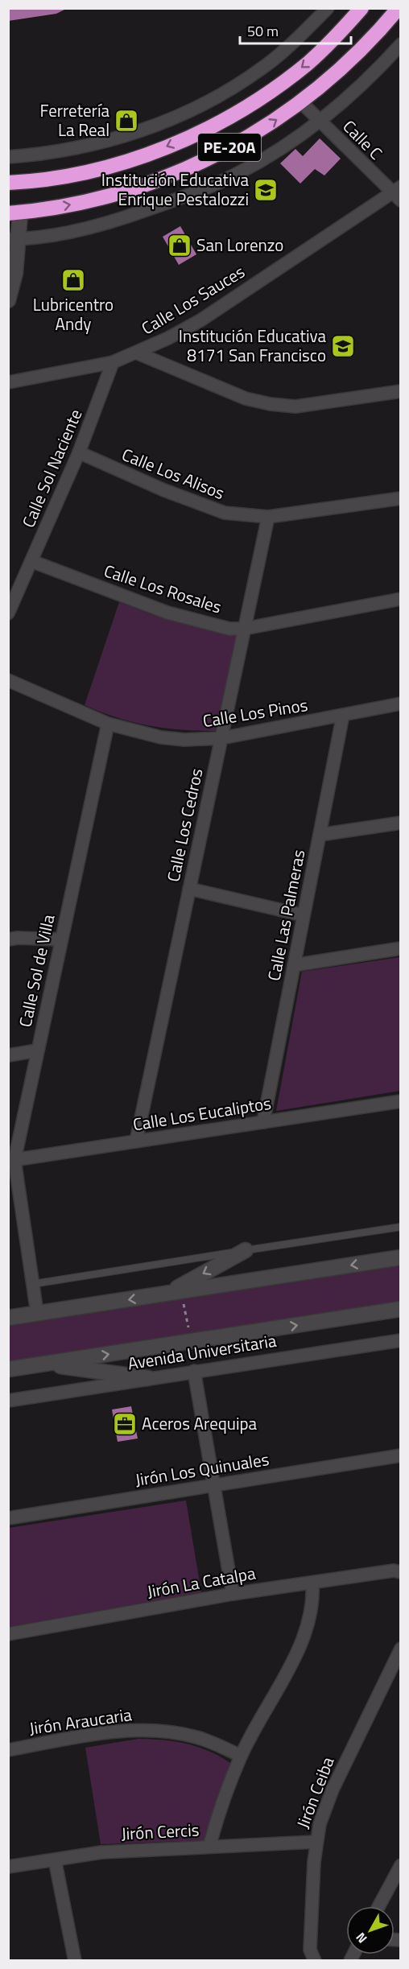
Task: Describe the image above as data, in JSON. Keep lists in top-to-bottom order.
{
  "streets": {
    "highway": ["PE-20A"],
    "main road": ["Avenida Universitaria"],
    "street": [
      "Calle C",
      "Calle Los Sauces",
      "Calle Sol Naciente",
      "Calle Los Alisos",
      "Calle Los Rosales",
      "Calle Los Pinos",
      "Calle Los Cedros",
      "Calle Las Palmeras",
      "Calle Sol de Villa",
      "Calle Los Eucaliptos",
      "Jirón Los Quinuales",
      "Jirón La Catalpa",
      "Jirón Araucaria",
      "Jirón Ceiba",
      "Jirón Cercis"
    ]
  },
  "crossings": [
    ["Calle C", "PE-20A"],
    ["Calle C", "Calle Los Sauces"],
    ["Calle Los Sauces", "Calle Sol Naciente"],
    ["Calle Sol Naciente", "Calle Los Alisos"],
    ["Calle Sol Naciente", "Calle Los Rosales"],
    ["Calle Los Alisos", "Calle Los Cedros"],
    ["Calle Los Rosales", "Calle Los Cedros"],
    ["Calle Los Pinos", "Calle Los Cedros"],
    ["Calle Los Pinos", "Calle Las Palmeras"],
    ["Calle Los Pinos", "Calle Sol de Villa"],
    ["Calle Los Cedros", "Calle Los Eucaliptos"],
    ["Calle Las Palmeras", "Calle Los Eucaliptos"],
    ["Calle Sol de Villa", "Calle Los Eucaliptos"],
    ["Jirón Ceiba", "Jirón Cercis"]
  ],
  "places": {
    "shop": ["Ferretería La Real", "San Lorenzo", "Lubricentro Andy"],
    "school or university": ["Institución Educativa Enrique Pestalozzi", "Institución Educativa 8171 San Francisco"],
    "office": ["Aceros Arequipa"]
  },
  "scale_bar": "50 m",
  "north": "bottom left"
}
